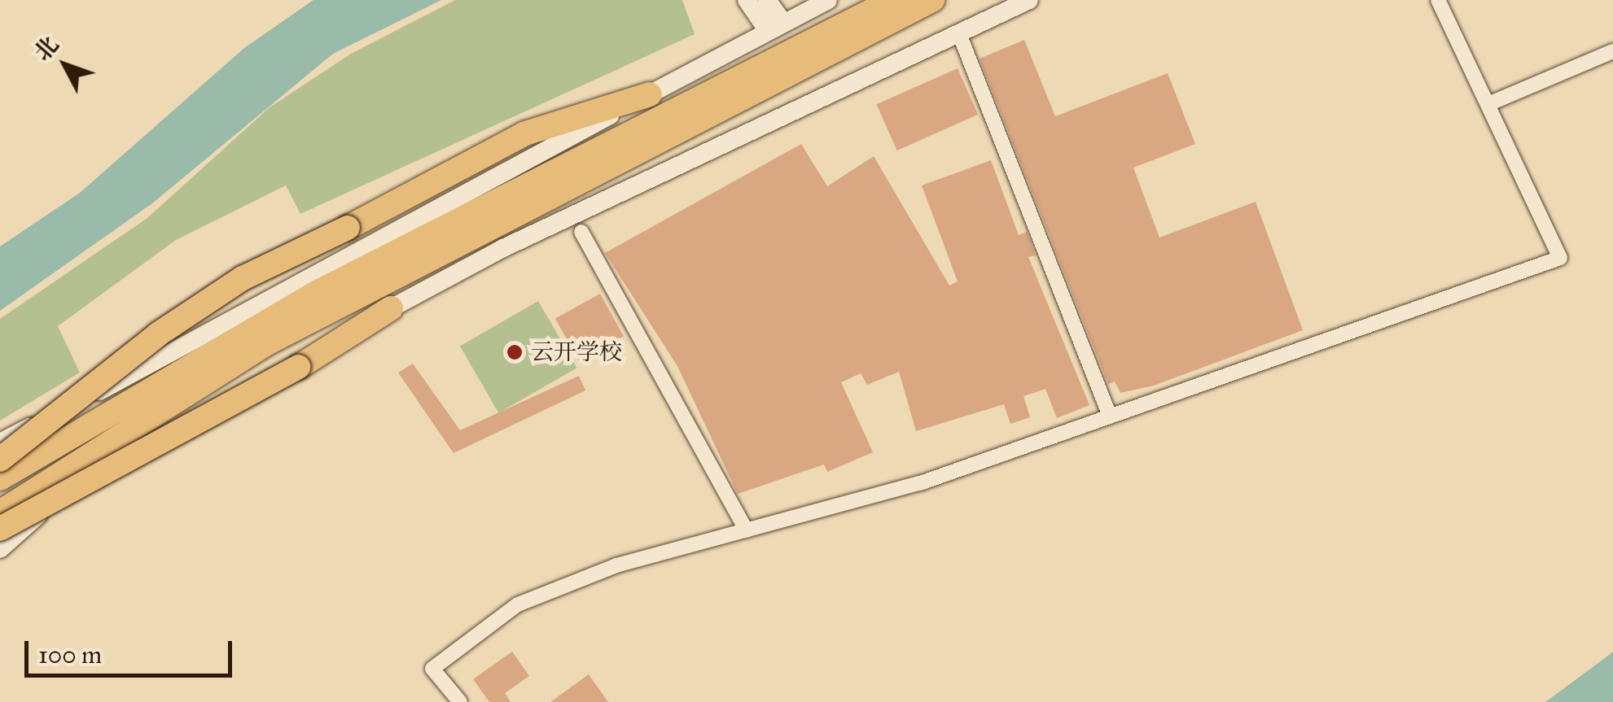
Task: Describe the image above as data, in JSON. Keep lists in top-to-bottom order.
{
  "places": ["云开学校"],
  "scale_bar": "100 m",
  "north": "top left"
}
